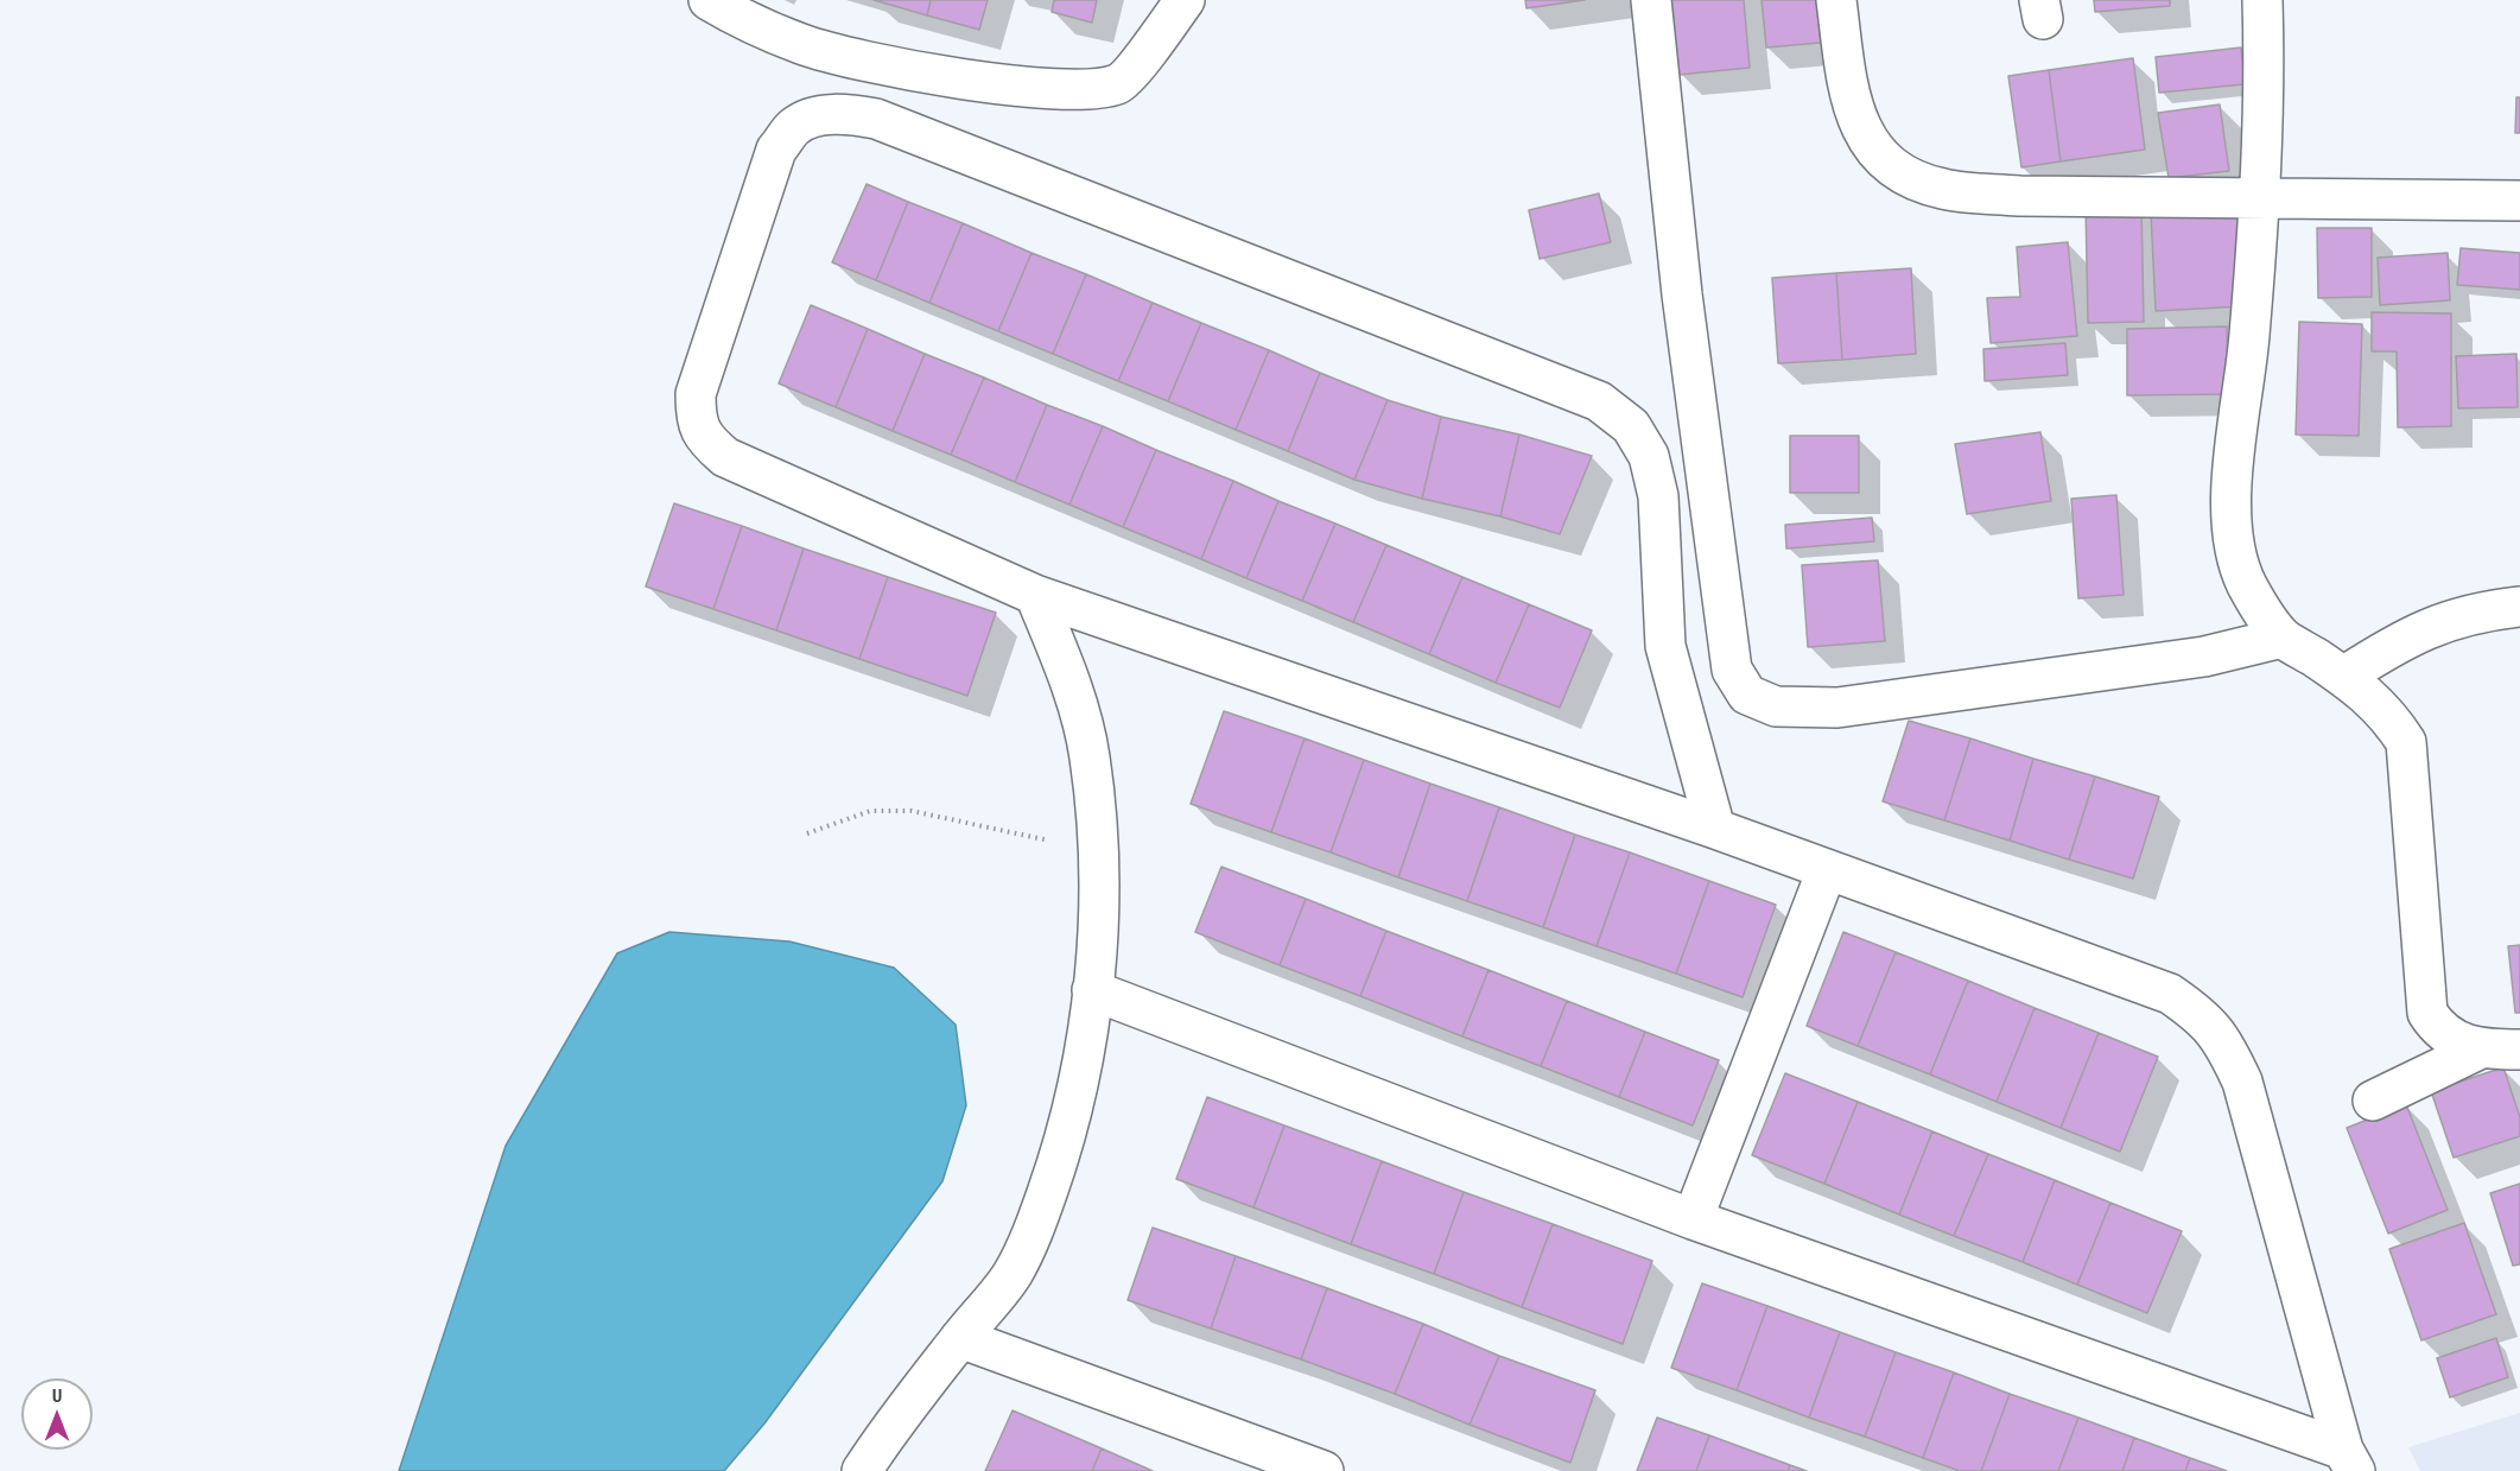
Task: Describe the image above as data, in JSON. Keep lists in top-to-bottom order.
{
  "north": "top"
}
